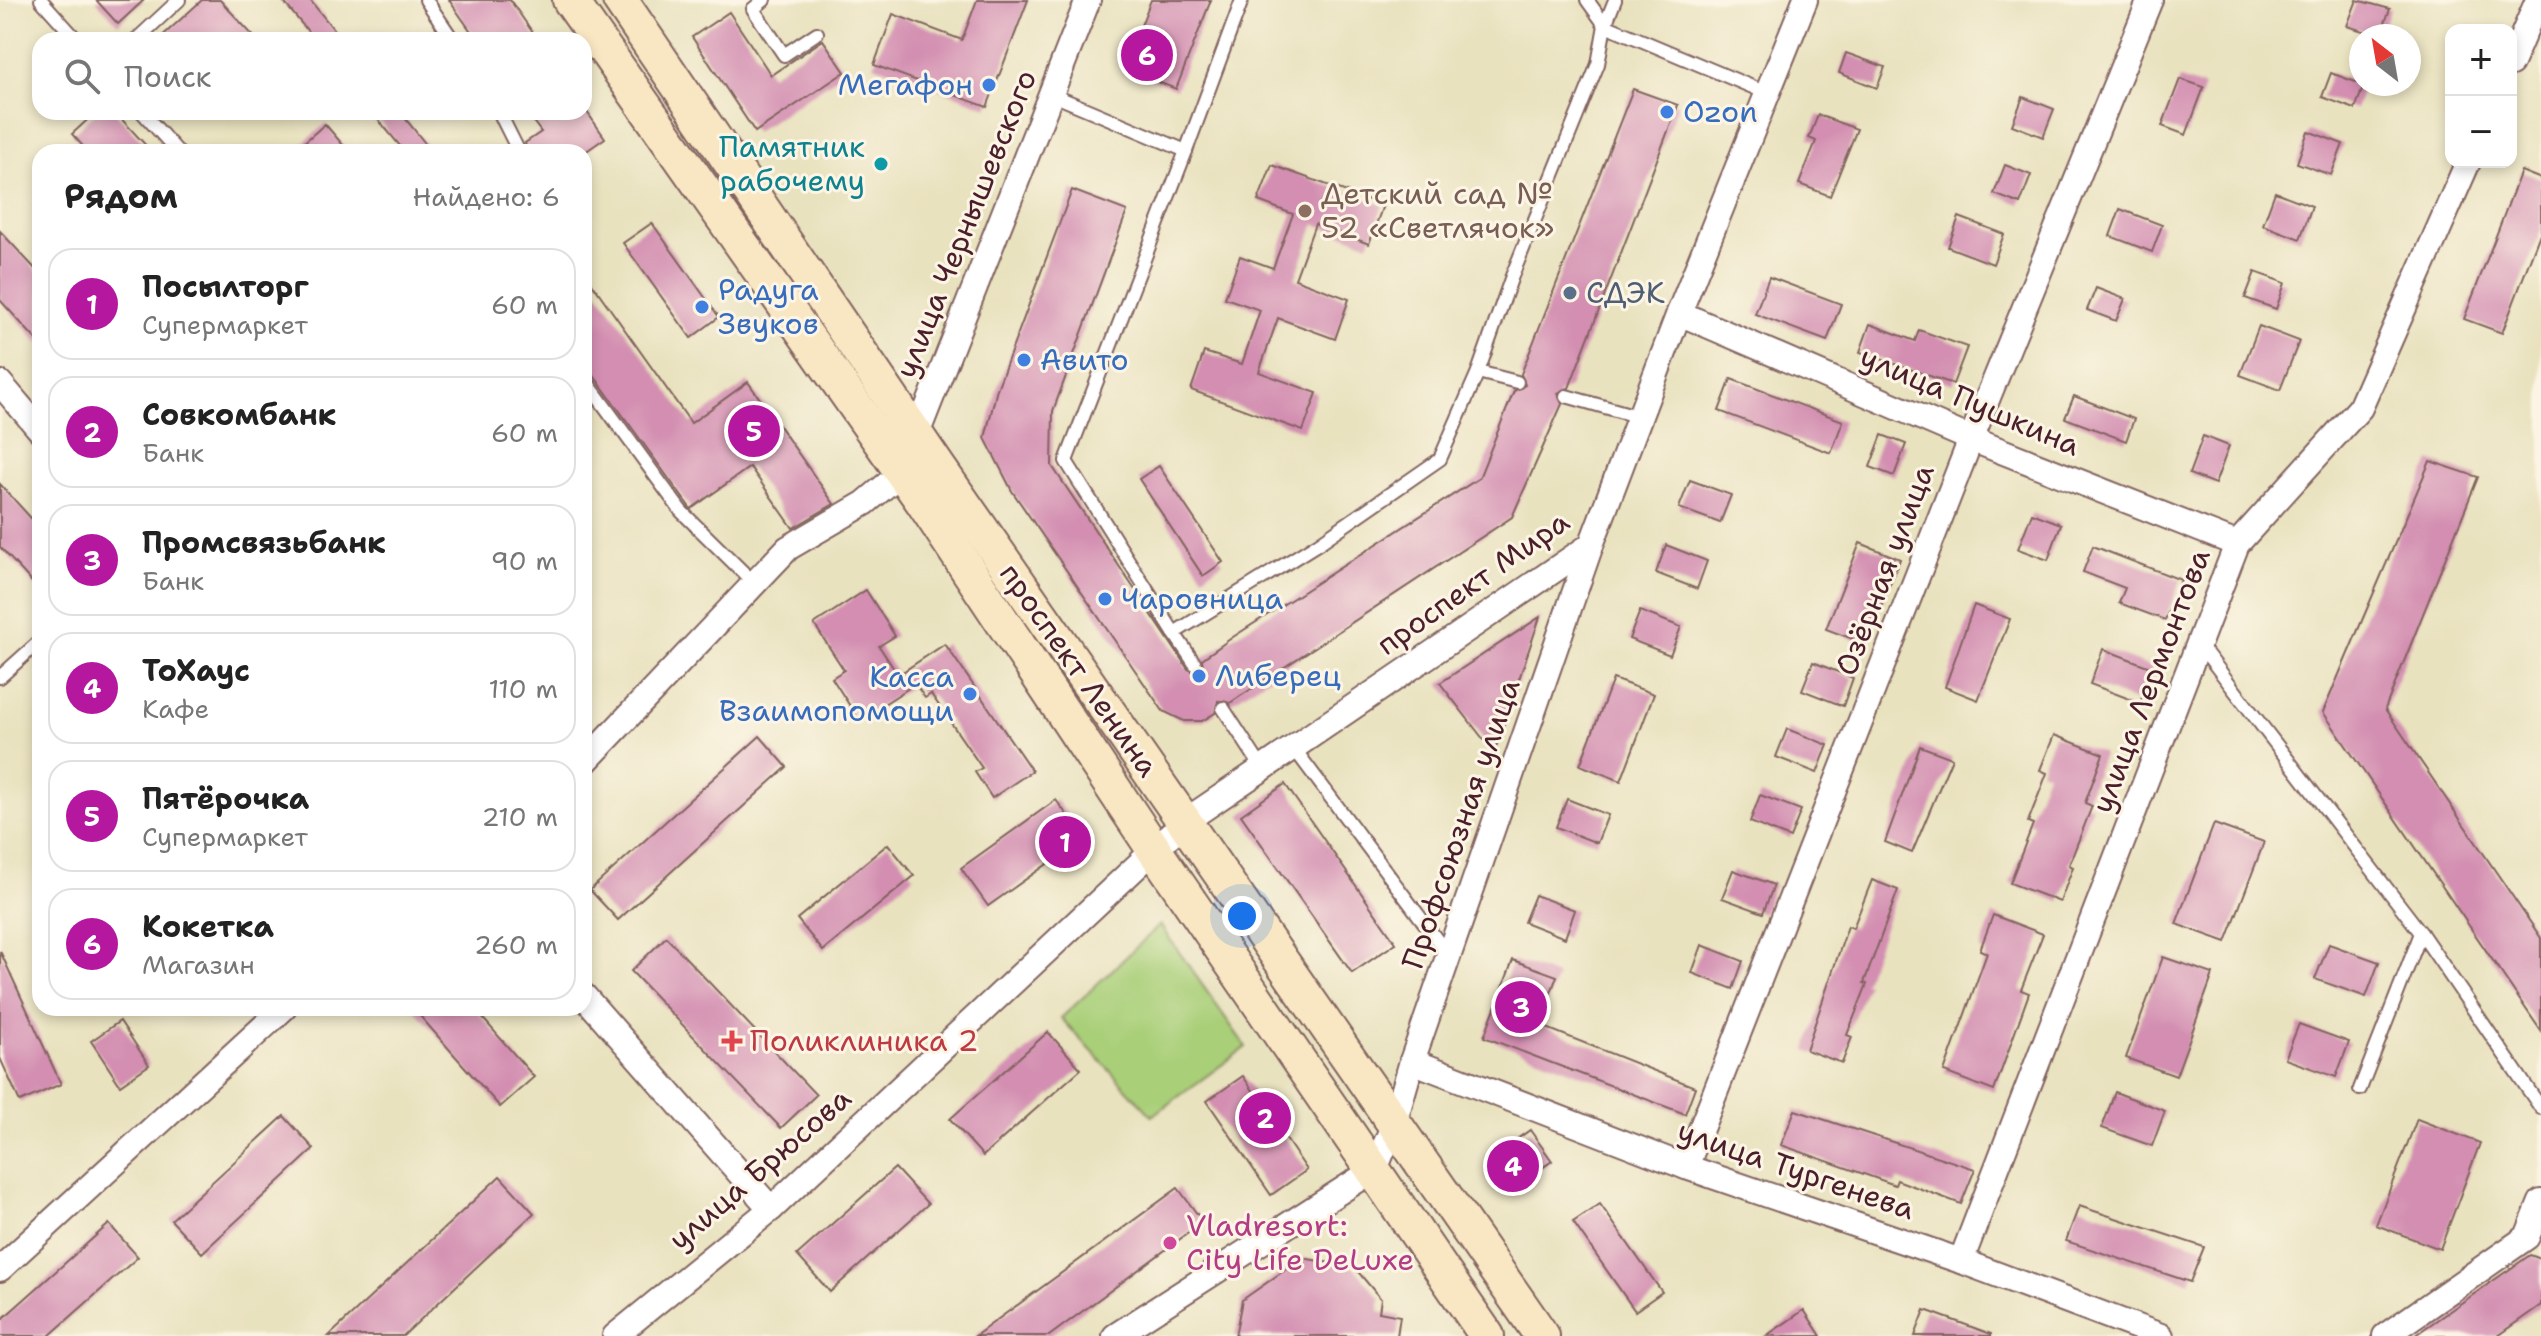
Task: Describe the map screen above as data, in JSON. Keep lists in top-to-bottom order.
{
  "streets": {
    "main road": ["проспект Ленина"],
    "street": [
      "улица Чернышевского",
      "улица Пушкина",
      "Озёрная улица",
      "проспект Мира",
      "улица Лермонтова",
      "Профсоюзная улица",
      "улица Брюсова",
      "улица Тургенева"
    ]
  },
  "crossings": [
    ["улица Чернышевского", "проспект Ленина"],
    ["улица Пушкина", "Озёрная улица"],
    ["улица Пушкина", "проспект Мира"],
    ["улица Пушкина", "улица Лермонтова"],
    ["Озёрная улица", "улица Тургенева"],
    ["проспект Мира", "проспект Ленина"],
    ["проспект Мира", "Профсоюзная улица"],
    ["проспект Мира", "улица Брюсова"],
    ["проспект Ленина", "Профсоюзная улица"],
    ["проспект Ленина", "улица Брюсова"],
    ["улица Лермонтова", "улица Тургенева"],
    ["Профсоюзная улица", "улица Тургенева"]
  ],
  "places": {
    "other": [
      "Мегафон",
      "Ozon",
      "Памятник рабочему",
      "Детский сад № 52 «Светлячок»",
      "СДЭК",
      "Радуга Звуков",
      "Авито",
      "Чаровница",
      "Либерец",
      "Касса Взаимопомощи",
      "Vladresort: City Life DeLuxe"
    ],
    "health": ["Поликлиника 2"]
  },
  "north": "top left",
  "page": {
    "map_buttons": ["+", "−"],
    "pins": [
      "6",
      "5",
      "1",
      "3",
      "2",
      "4"
    ],
    "search": "Поиск",
    "heading": ["Рядом", "Найдено: 6"],
    "list": [
      {
        "mark": "1",
        "name": "Посылторг",
        "note": "Супермаркет",
        "value": "60 m"
      },
      {
        "mark": "2",
        "name": "Совкомбанк",
        "note": "Банк",
        "value": "60 m"
      },
      {
        "mark": "3",
        "name": "Промсвязьбанк",
        "note": "Банк",
        "value": "90 m"
      },
      {
        "mark": "4",
        "name": "ТоХаус",
        "note": "Кафе",
        "value": "110 m"
      },
      {
        "mark": "5",
        "name": "Пятёрочка",
        "note": "Супермаркет",
        "value": "210 m"
      },
      {
        "mark": "6",
        "name": "Кокетка",
        "note": "Магазин",
        "value": "260 m"
      }
    ]
  }
}
